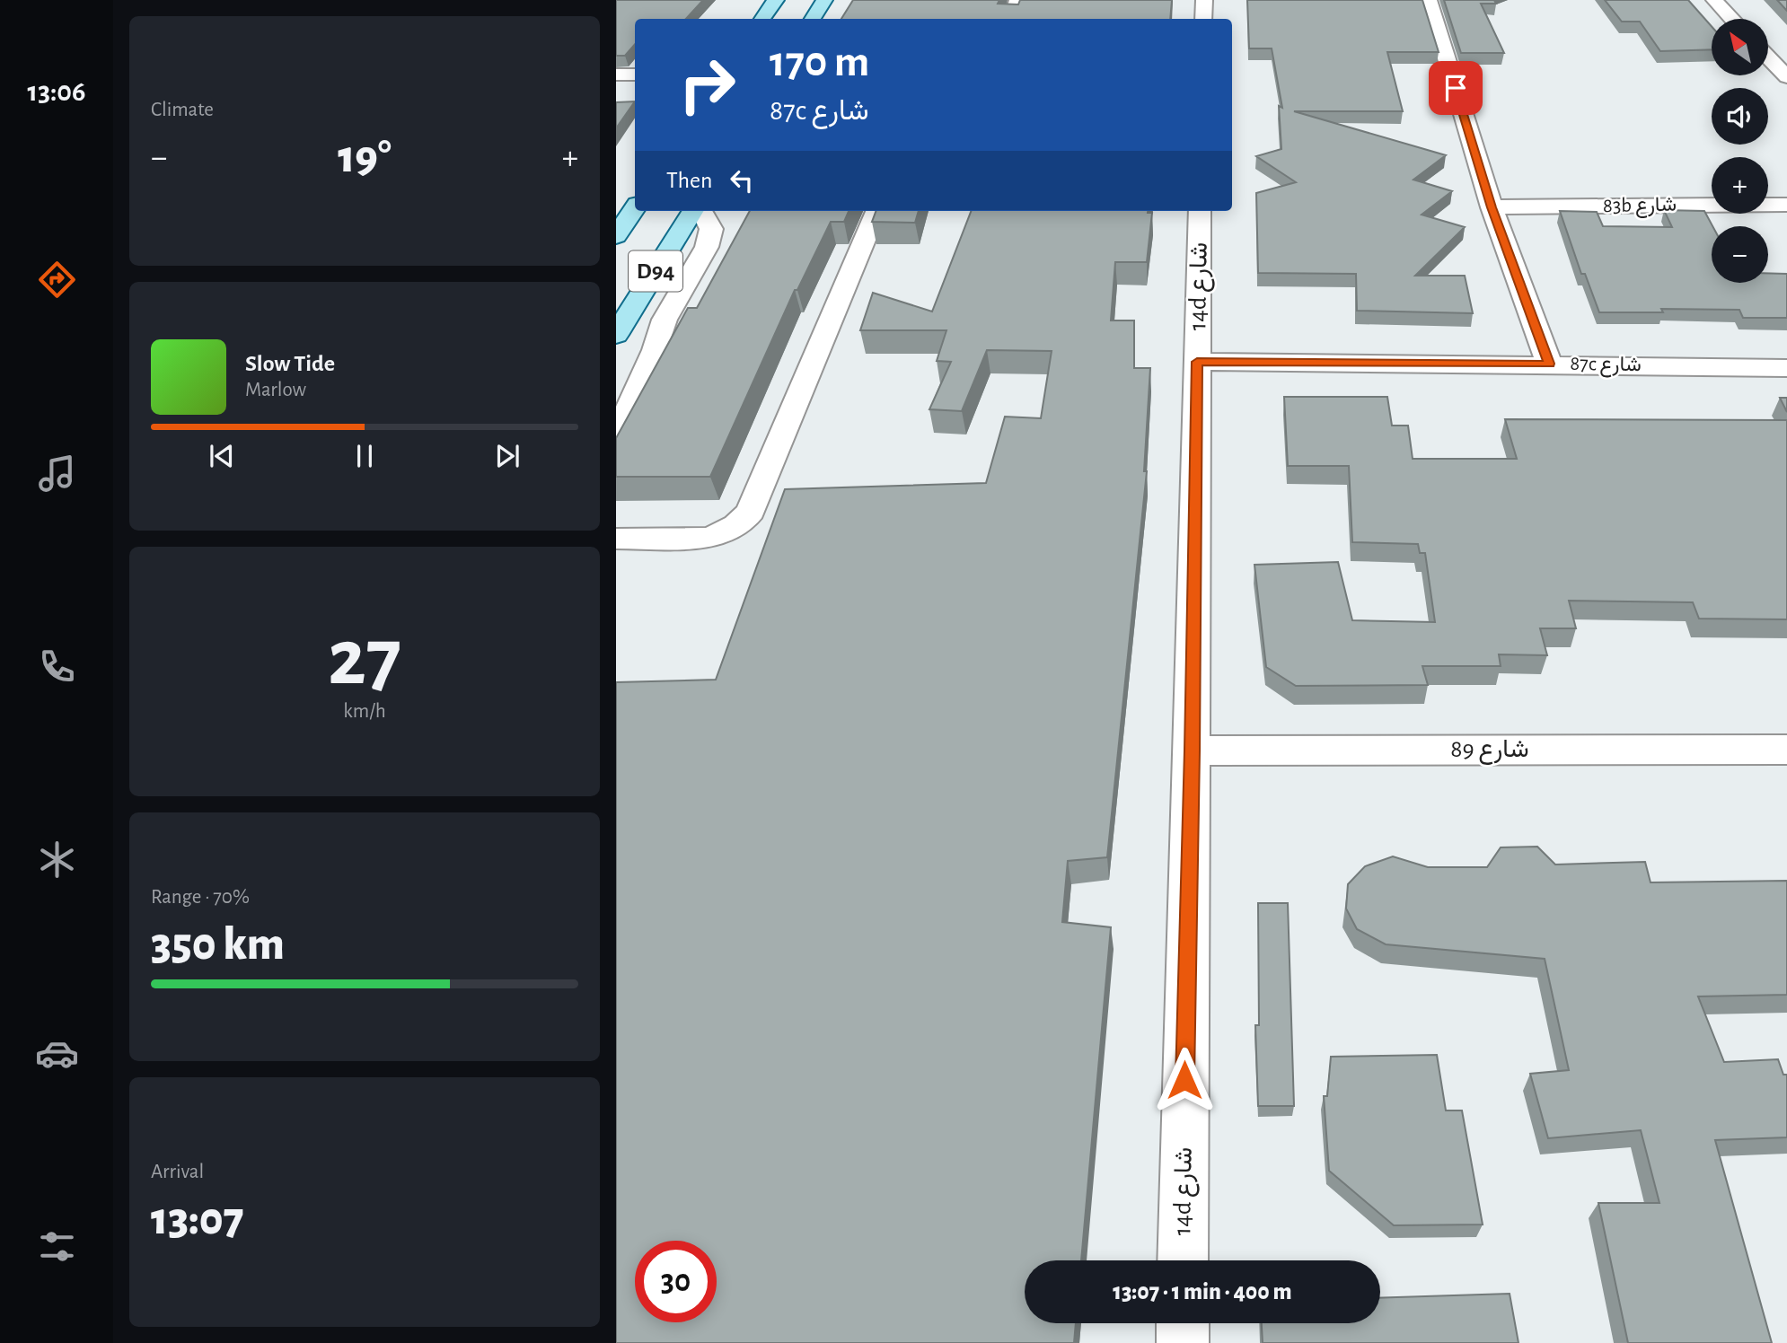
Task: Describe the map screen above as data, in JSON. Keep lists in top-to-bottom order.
{
  "streets": {
    "main road": ["D94"],
    "street": [
      "83b شارع",
      "14d شارع",
      "87c شارع",
      "شارع 89"
    ]
  },
  "crossings": [
    ["14d شارع", "87c شارع"],
    ["14d شارع", "شارع 89"]
  ],
  "north": "top left",
  "page": {
    "tabs": "13:06",
    "tile": [
      "Climate",
      ["27", "km/h"],
      ["Range · 70%", "350 km"],
      ["Arrival", "13:07"]
    ],
    "map_buttons": ["+", "−"],
    "turn": ["170 m", "87c شارع"],
    "heat": ["−", "19°", "+"],
    "then": "Then",
    "song": ["Slow Tide", "Marlow"],
    "limit": "30",
    "trip": "13:07 · 1 min · 400 m"
  }
}
